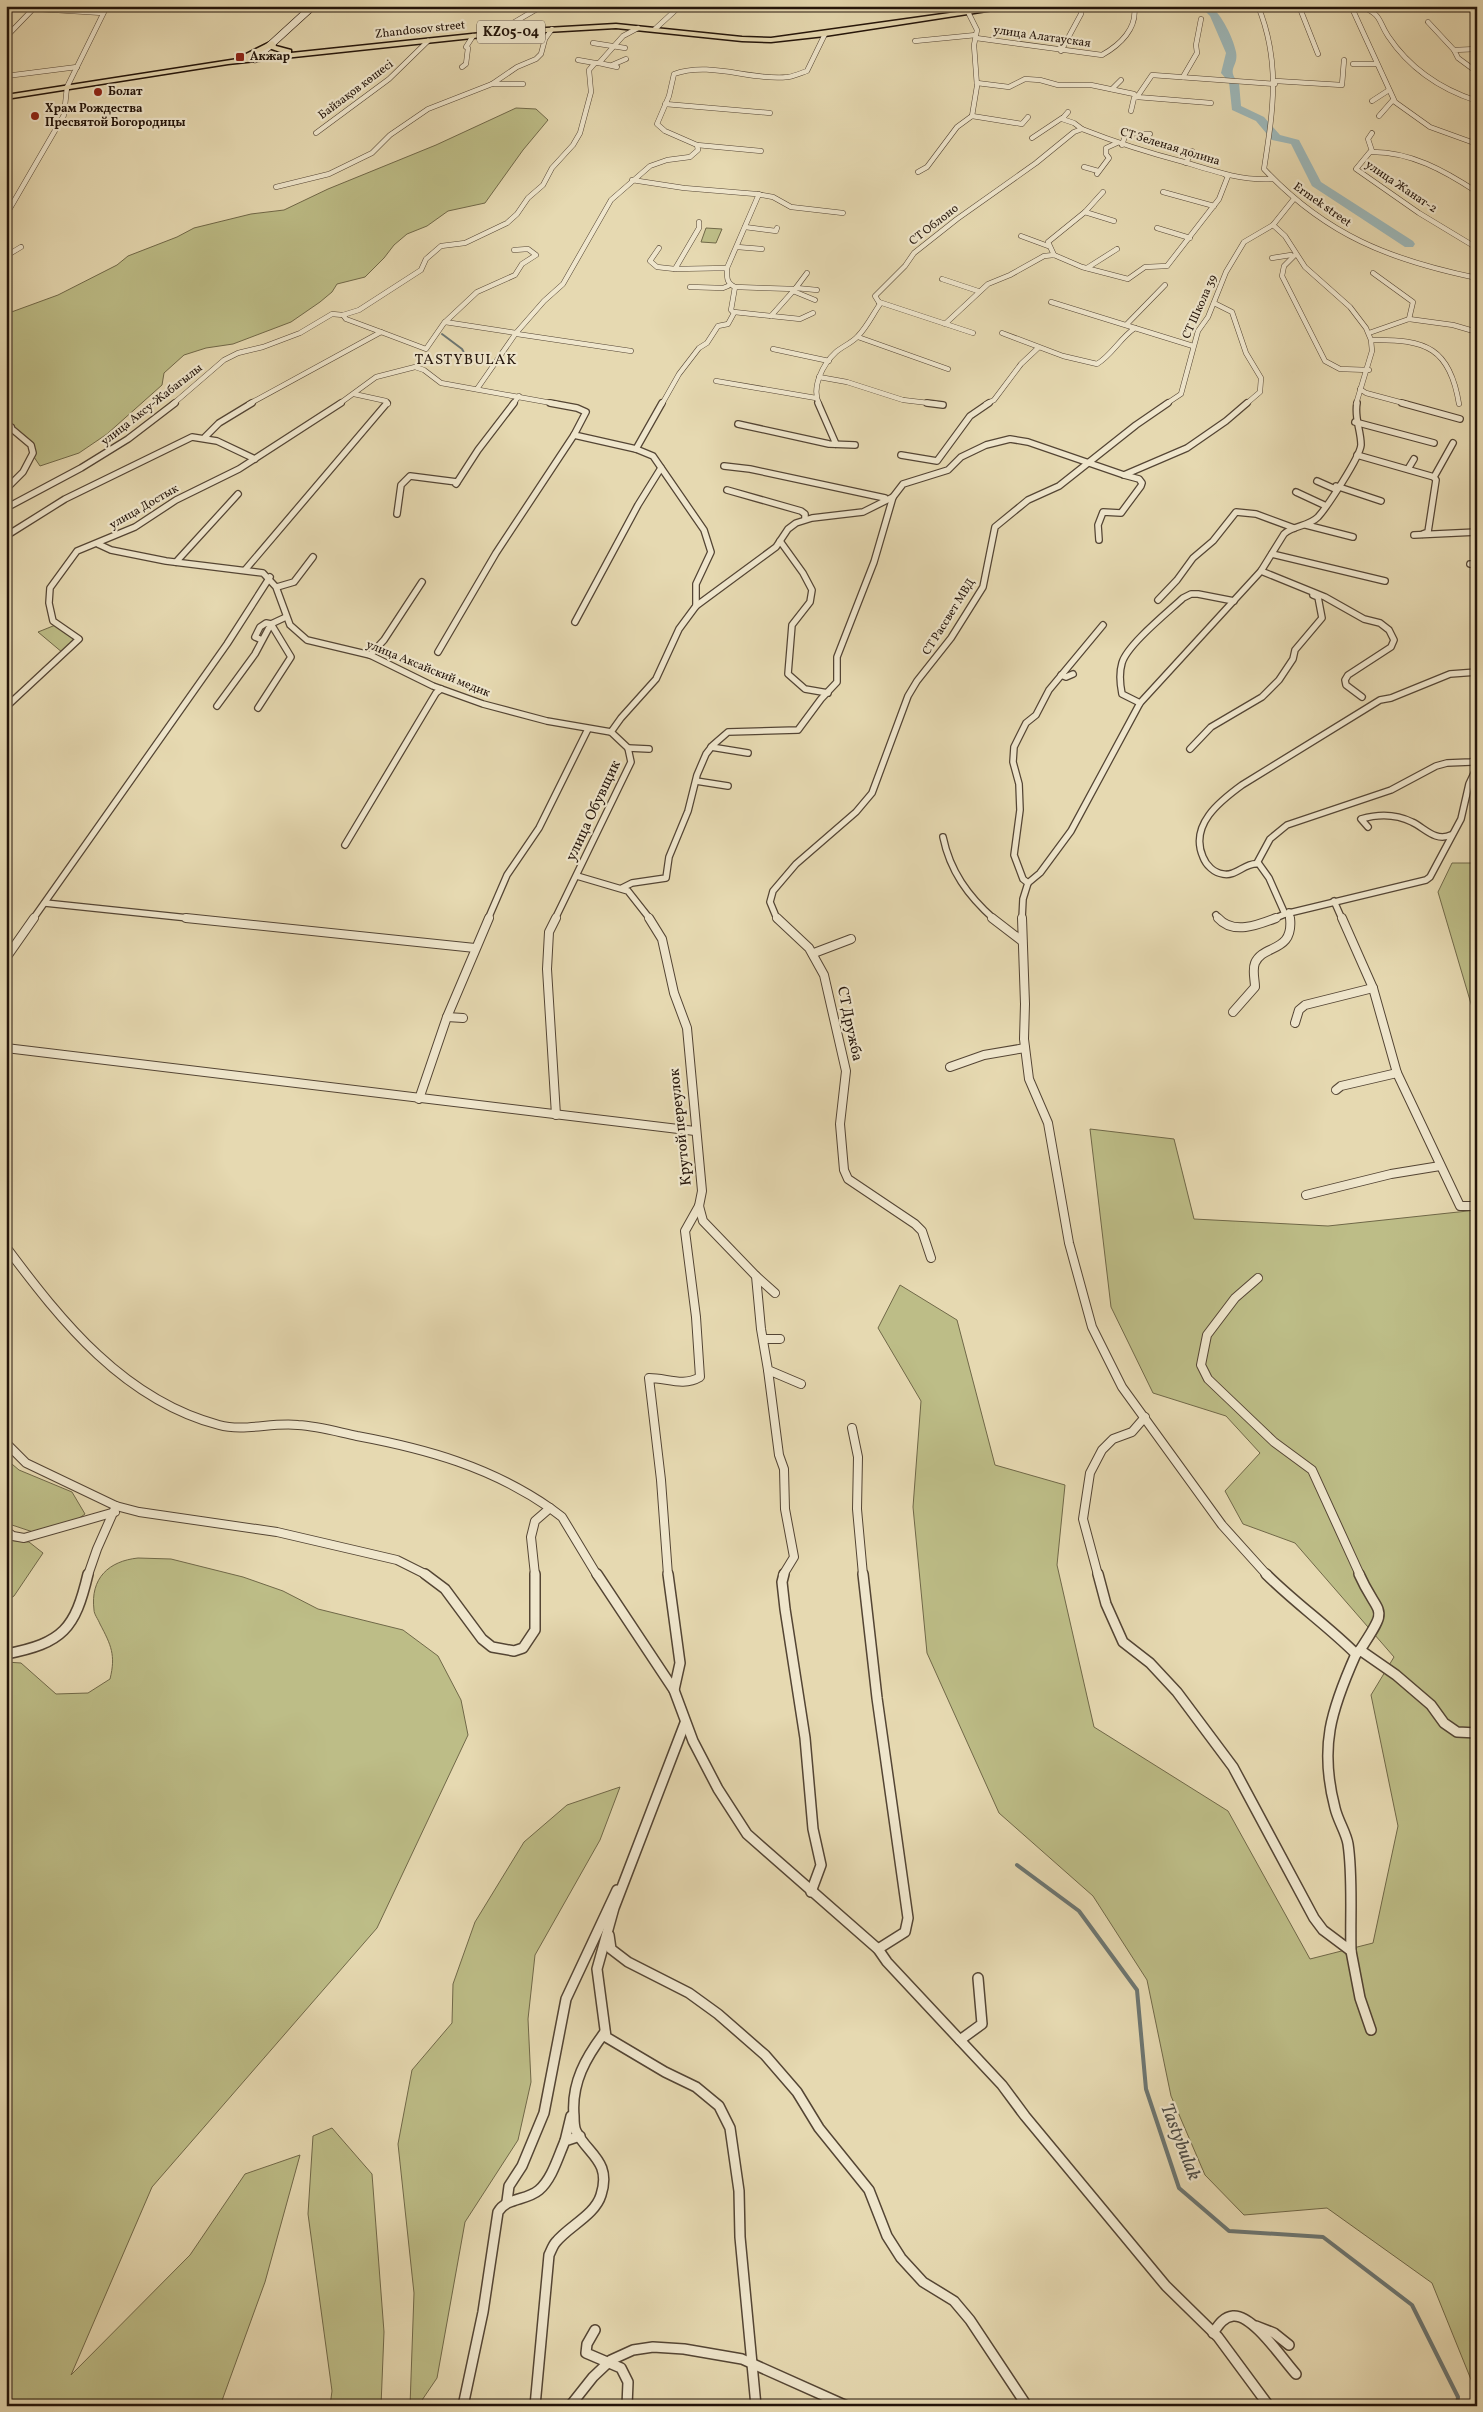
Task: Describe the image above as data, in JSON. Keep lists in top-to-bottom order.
{
  "streets": {
    "main road": ["Zhandosov street", "KZ05-04"],
    "street": [
      "улица Алатауская",
      "Байзақов көшесі",
      "СТ Зеленая долина",
      "улица Жанат-2",
      "Ermek street",
      "СТ Облоно",
      "СТ Школа 39",
      "улица Аксу-Жабагылы",
      "улица Достык",
      "СТ Рассвет МВД",
      "улица Аксайский медик",
      "улица Обувщик",
      "СТ Дружба",
      "Крутой переулок"
    ]
  },
  "crossings": [
    ["Zhandosov street", "Байзақов көшесі"],
    ["Zhandosov street", "улица Аксу-Жабагылы"],
    ["СТ Зеленая долина", "Ermek street"],
    ["СТ Зеленая долина", "СТ Облоно"],
    ["Ermek street", "СТ Школа 39"],
    ["СТ Школа 39", "СТ Рассвет МВД"],
    ["СТ Рассвет МВД", "СТ Дружба"],
    ["улица Аксайский медик", "улица Обувщик"],
    ["улица Обувщик", "Крутой переулок"]
  ],
  "districts": ["TASTYBULAK"],
  "water": ["Tastybulak"],
  "places": {
    "transit": ["Акжар"],
    "other": ["Болат", "Храм Рождества Пресвятой Богородицы"]
  }
}
